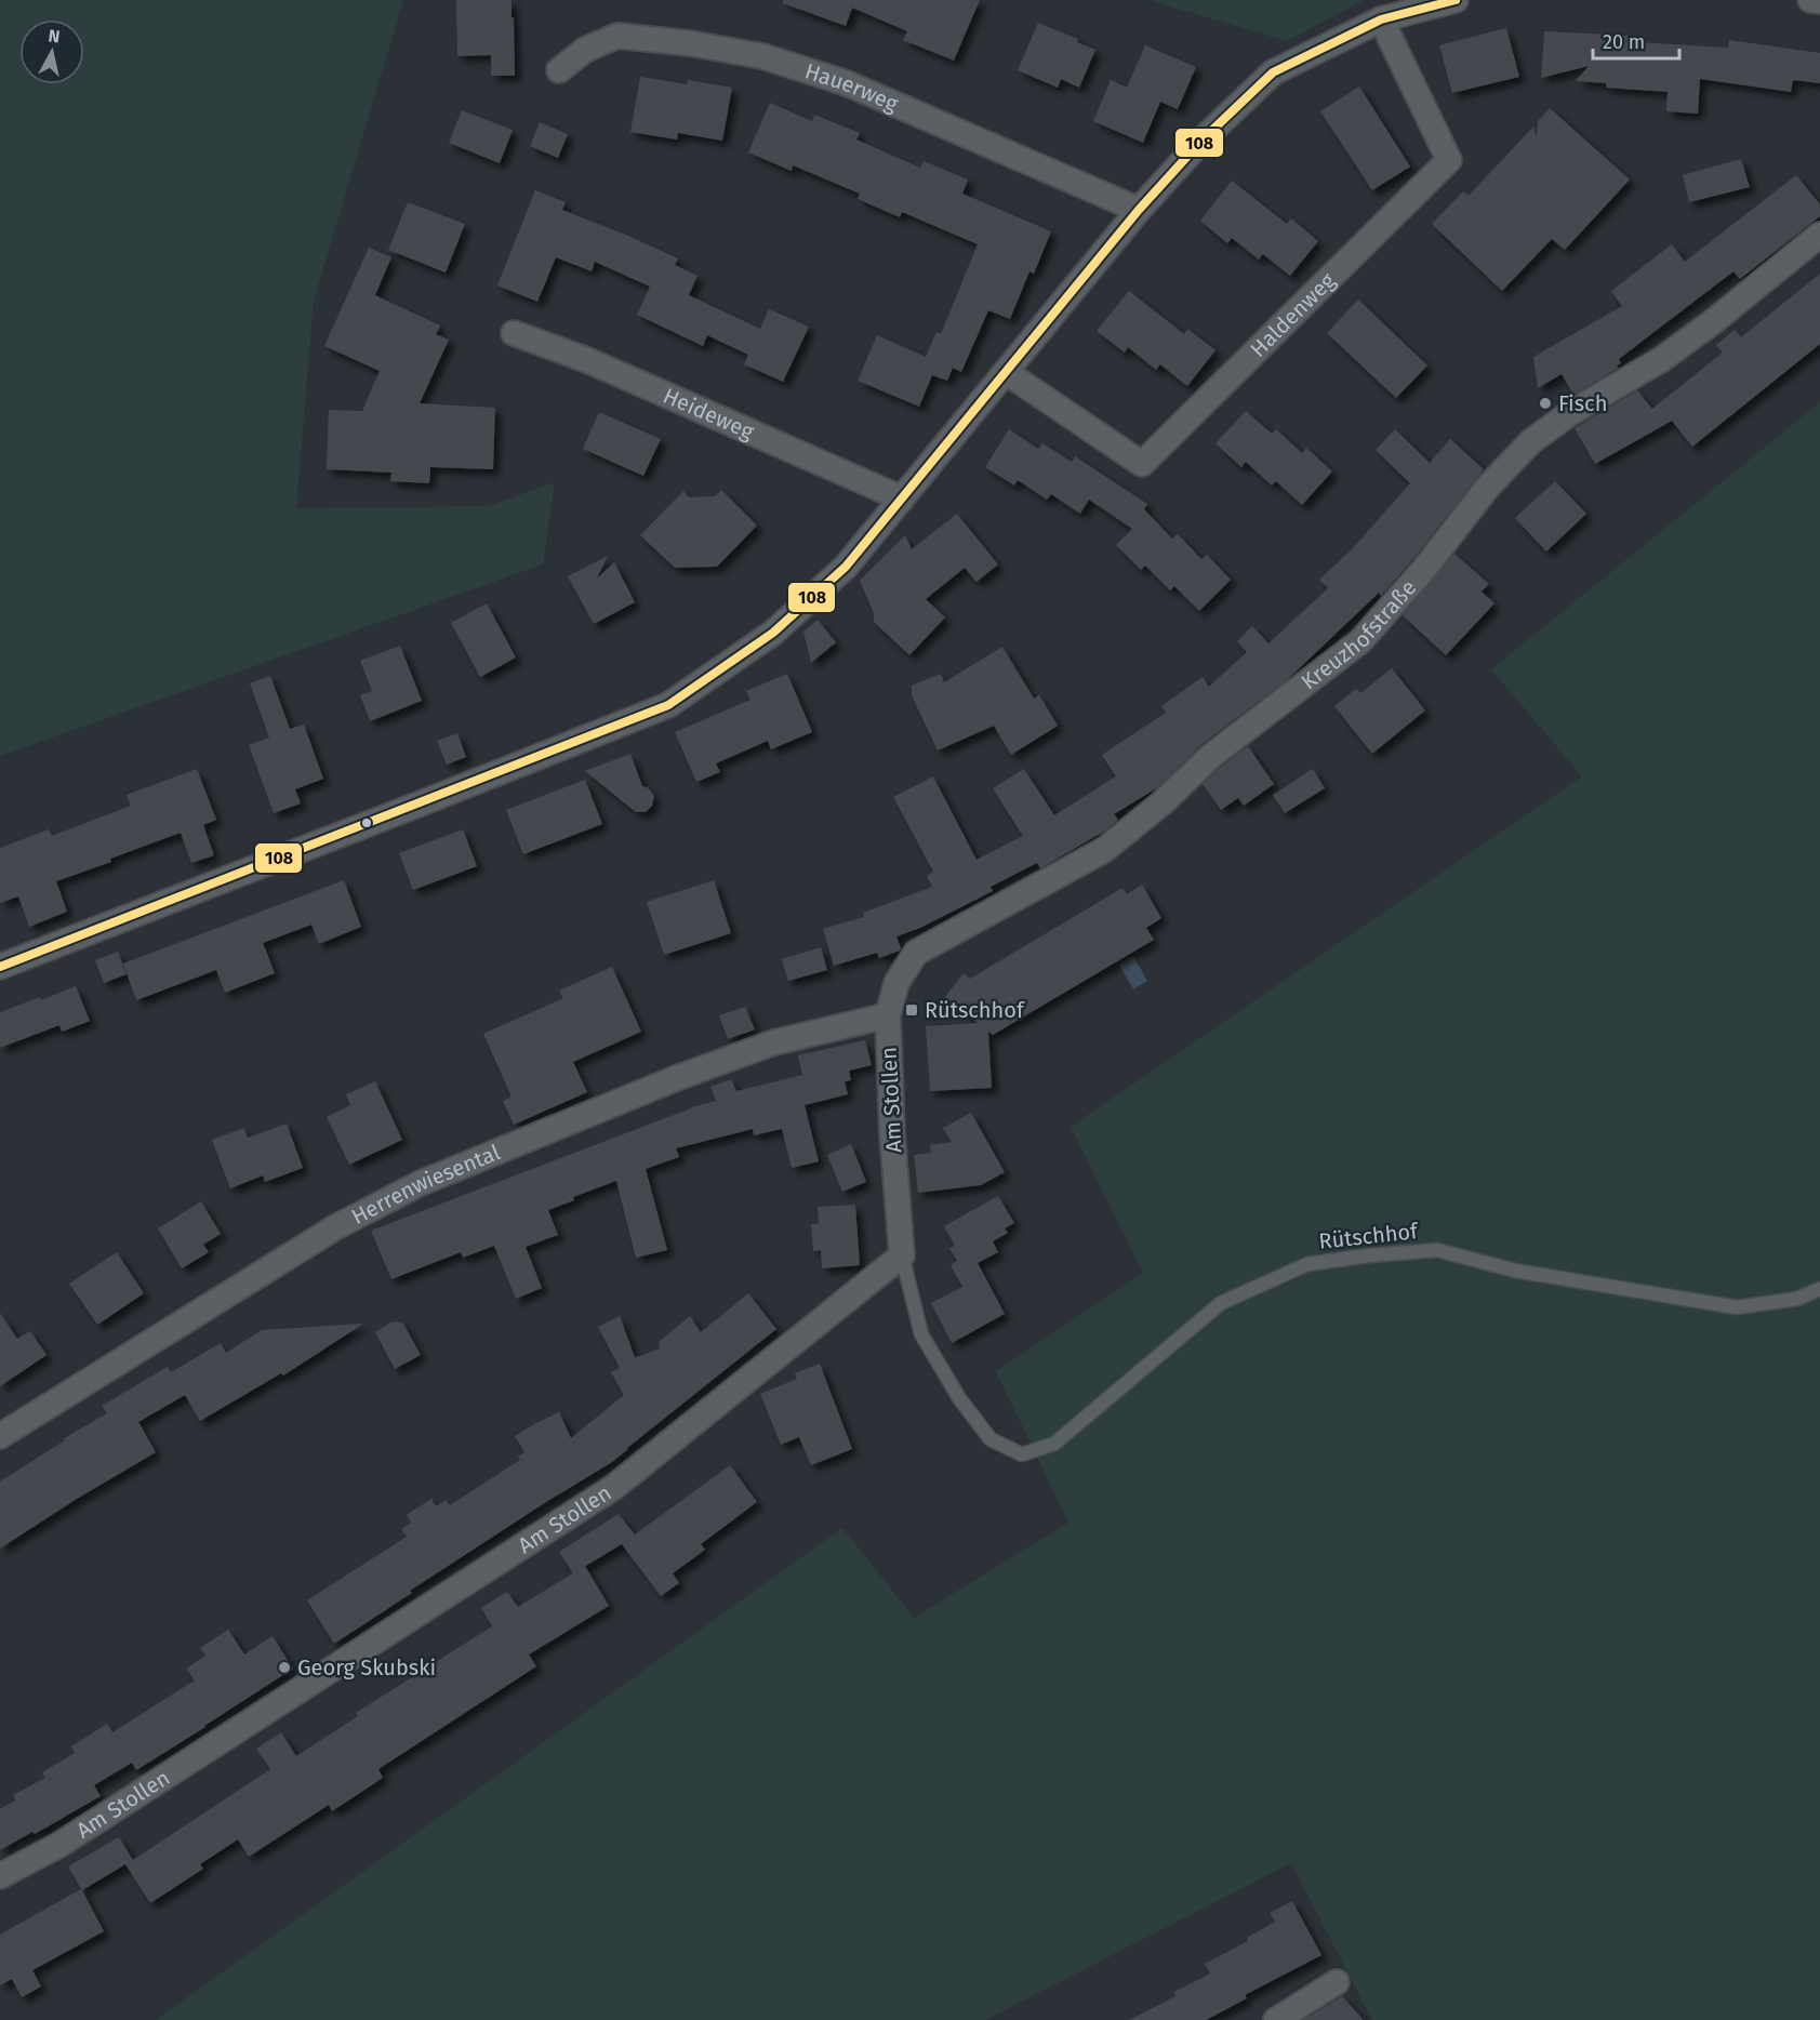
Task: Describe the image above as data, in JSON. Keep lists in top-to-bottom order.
{
  "streets": {
    "street": [
      "Hauerweg",
      "Haldenweg",
      "Heideweg",
      "Kreuzhofstraße",
      "Am Stollen",
      "Herrenwiesental"
    ],
    "lane": ["Rütschhof"]
  },
  "crossings": [
    ["Kreuzhofstraße", "Am Stollen"],
    ["Kreuzhofstraße", "Herrenwiesental"],
    ["Am Stollen", "Herrenwiesental"],
    ["Am Stollen", "Rütschhof"]
  ],
  "places": {
    "other": ["Fisch", "Georg Skubski"],
    "transit": ["Rütschhof"]
  },
  "lines": ["transit line 108"],
  "scale_bar": "20 m",
  "north": "top"
}
